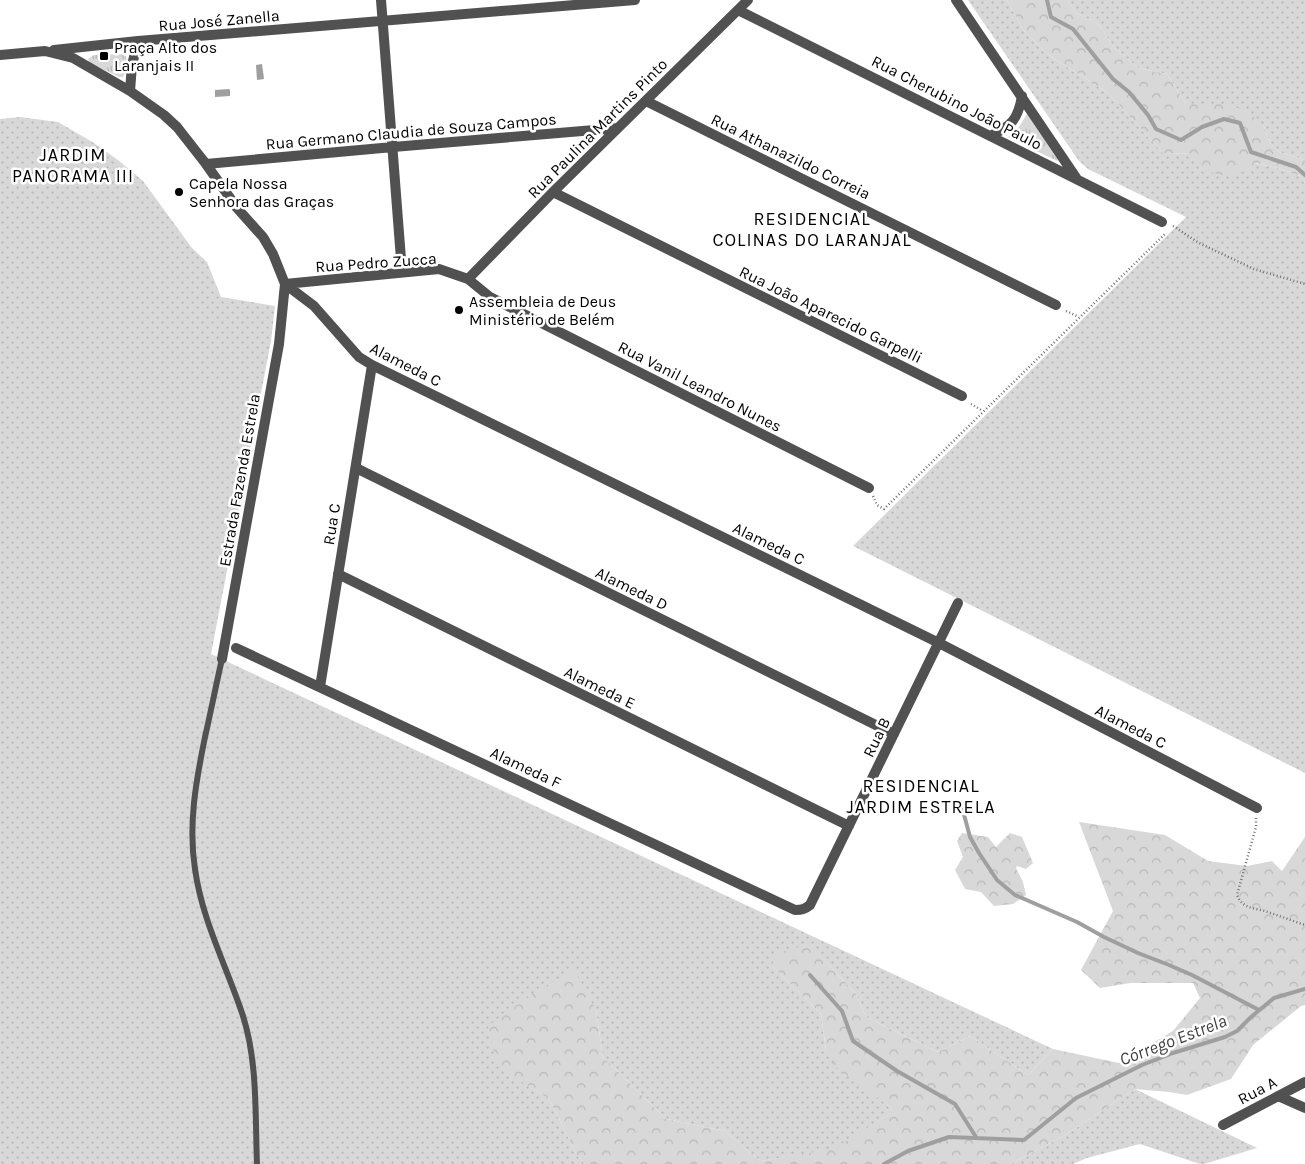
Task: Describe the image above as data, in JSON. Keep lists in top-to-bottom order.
{
  "streets": {
    "street": [
      "Rua José Zanella",
      "Rua Cherubino João Paulo",
      "Rua Paulina Martins Pinto",
      "Rua Germano Claudia de Souza Campos",
      "Rua Athanazildo Correia",
      "Rua Pedro Zucca",
      "Rua João Aparecido Garpelli",
      "Alameda C",
      "Rua Vanil Leandro Nunes",
      "Estrada Fazenda Estrela",
      "Rua C",
      "Alameda D",
      "Alameda E",
      "Rua B",
      "Alameda F",
      "Rua A"
    ]
  },
  "crossings": [
    ["Rua Cherubino João Paulo", "Rua Paulina Martins Pinto"],
    ["Rua Paulina Martins Pinto", "Rua Germano Claudia de Souza Campos"],
    ["Rua Paulina Martins Pinto", "Rua Athanazildo Correia"],
    ["Rua Paulina Martins Pinto", "Rua Pedro Zucca"],
    ["Rua Paulina Martins Pinto", "Rua João Aparecido Garpelli"],
    ["Rua Paulina Martins Pinto", "Rua Vanil Leandro Nunes"],
    ["Rua Pedro Zucca", "Alameda C"],
    ["Rua Pedro Zucca", "Rua Vanil Leandro Nunes"],
    ["Rua Pedro Zucca", "Estrada Fazenda Estrela"],
    ["Alameda C", "Estrada Fazenda Estrela"],
    ["Alameda C", "Rua C"],
    ["Alameda C", "Rua B"],
    ["Rua C", "Alameda D"],
    ["Rua C", "Alameda E"],
    ["Rua C", "Alameda F"],
    ["Alameda D", "Rua B"],
    ["Alameda E", "Rua B"],
    ["Rua B", "Alameda F"]
  ],
  "districts": ["JARDIM PANORAMA III", "RESIDENCIAL COLINAS DO LARANJAL", "RESIDENCIAL JARDIM ESTRELA"],
  "water": ["Córrego Estrela"],
  "places": {
    "transit": ["Praça Alto dos Laranjais II"],
    "other": ["Capela Nossa Senhora das Graças", "Assembleia de Deus Ministério de Belém"]
  }
}
